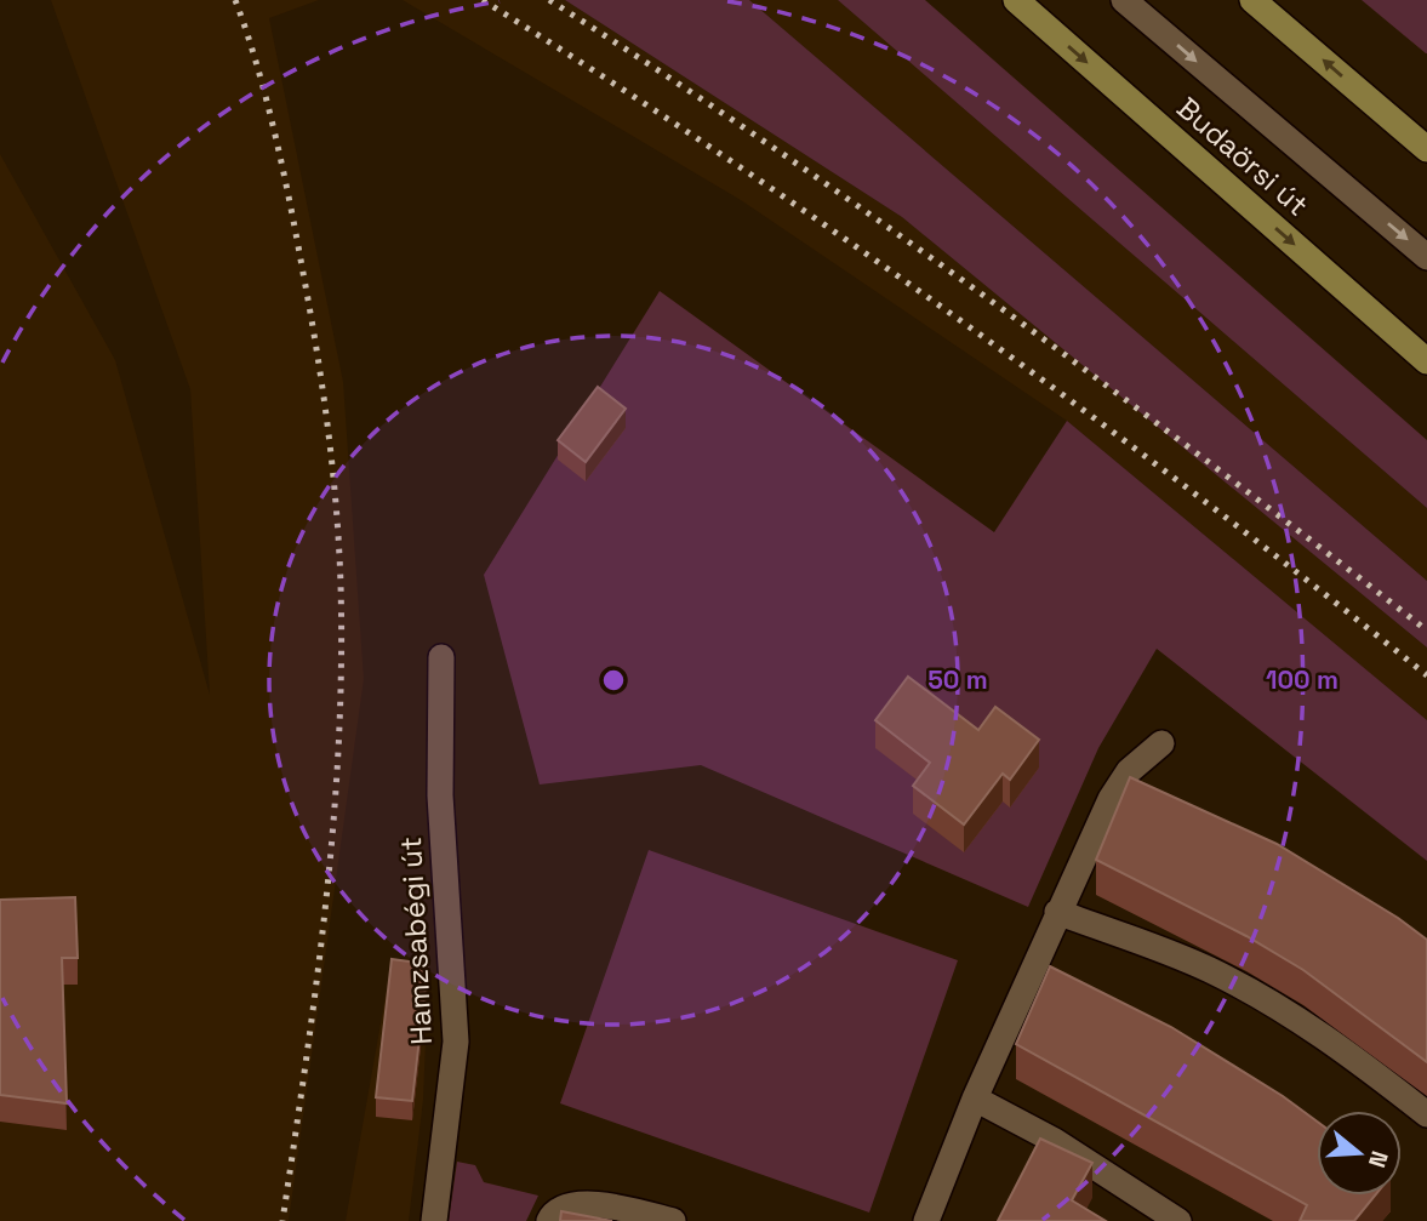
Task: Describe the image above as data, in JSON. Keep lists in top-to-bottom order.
{
  "streets": {
    "main road": ["Budaörsi út"],
    "street": ["Hamzsabégi út"]
  },
  "one_way": ["Budaörsi út"],
  "north": "right",
  "rings": ["50 m", "100 m"]
}
